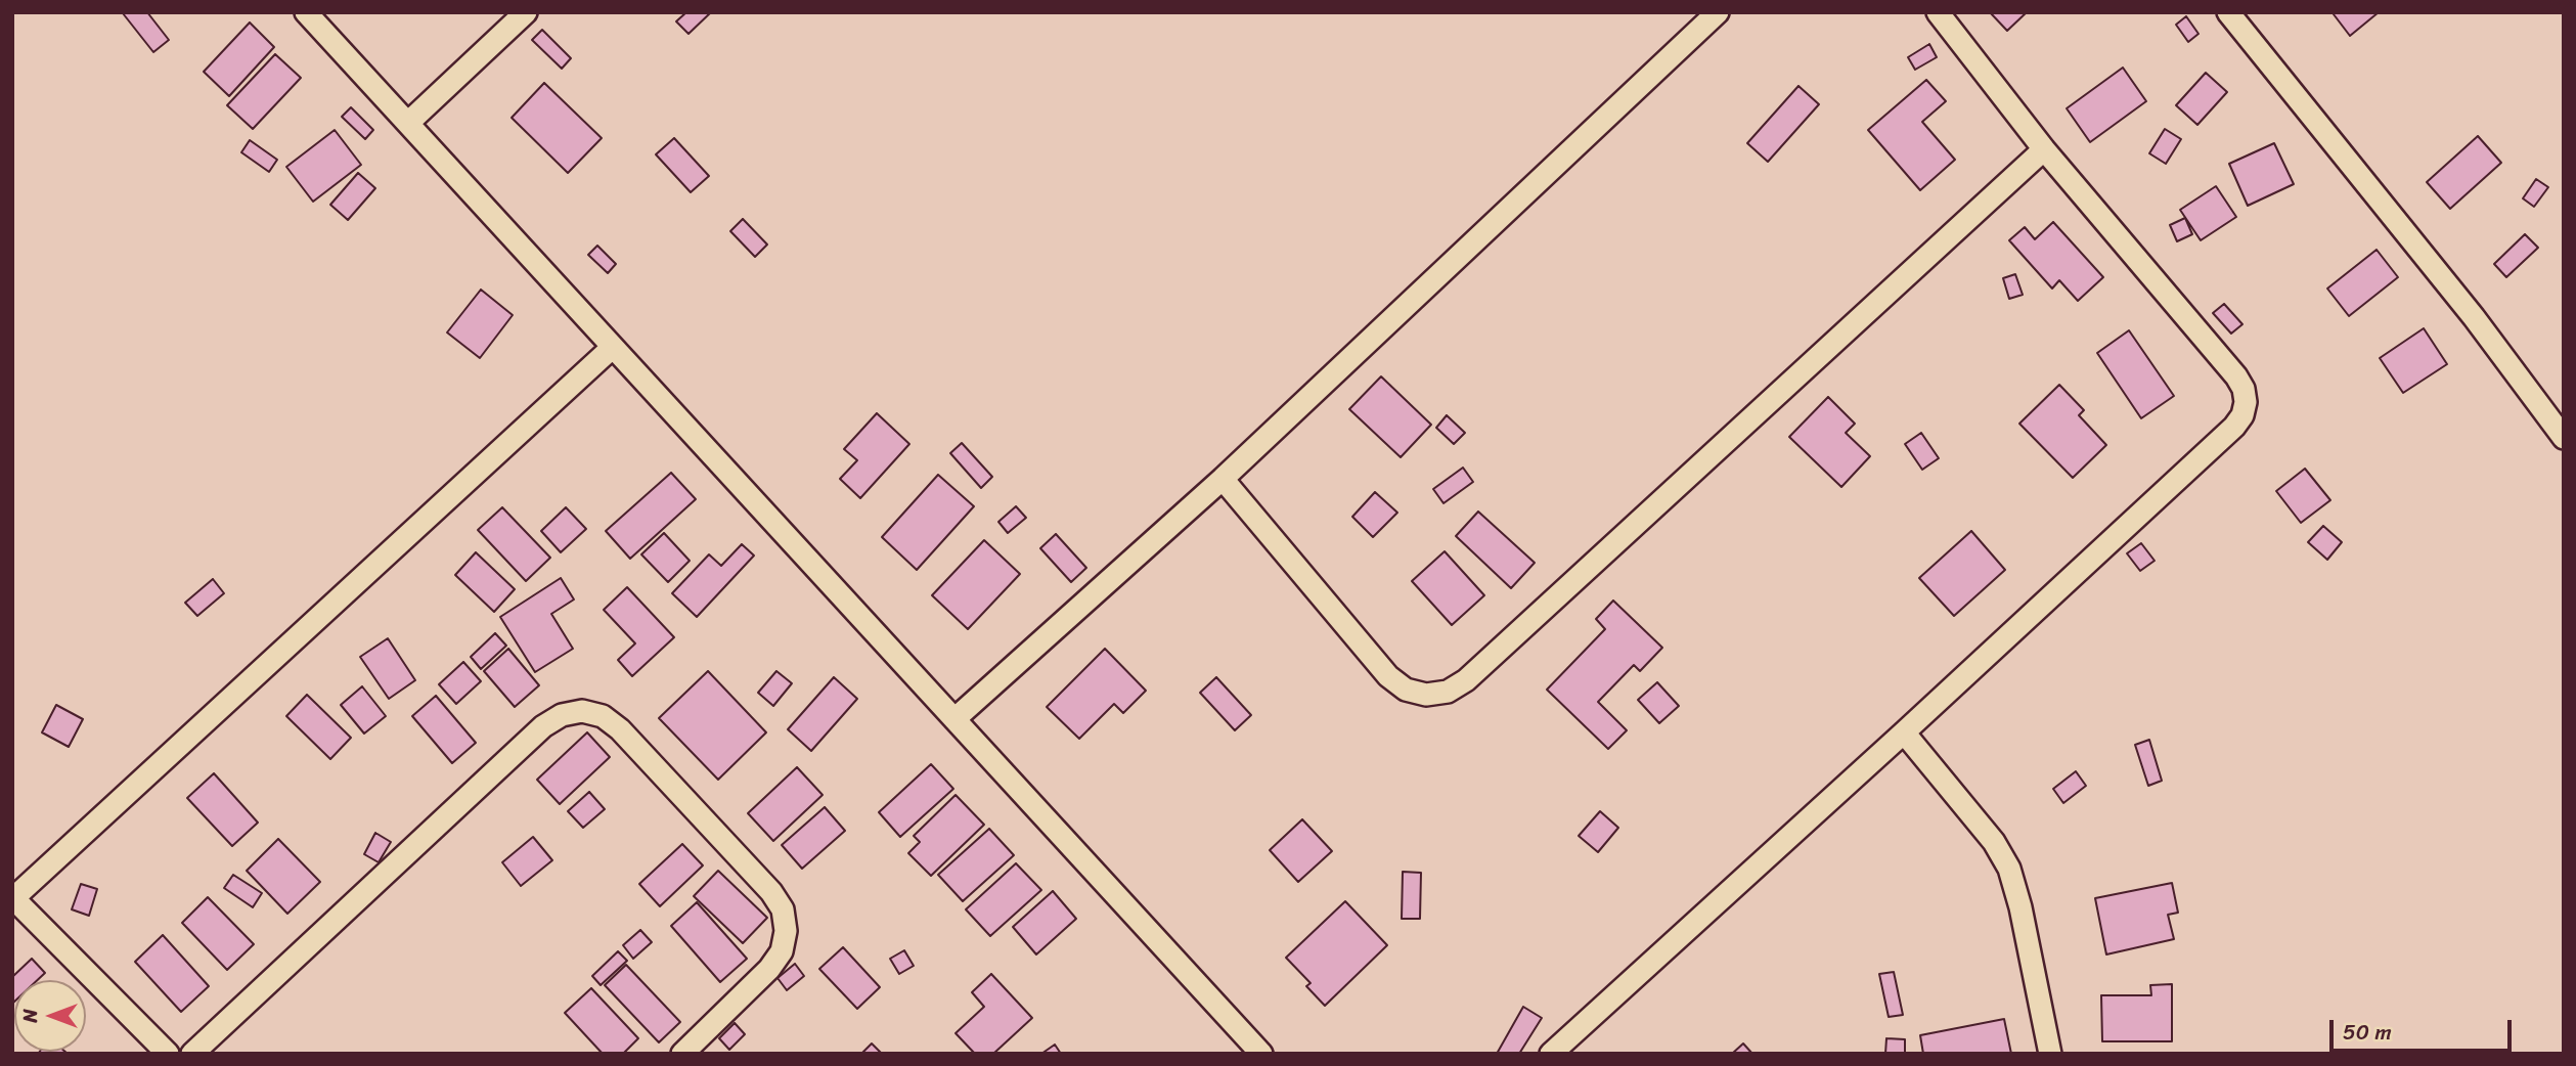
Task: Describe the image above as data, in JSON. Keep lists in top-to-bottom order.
{
  "scale_bar": "50 m",
  "north": "left"
}
